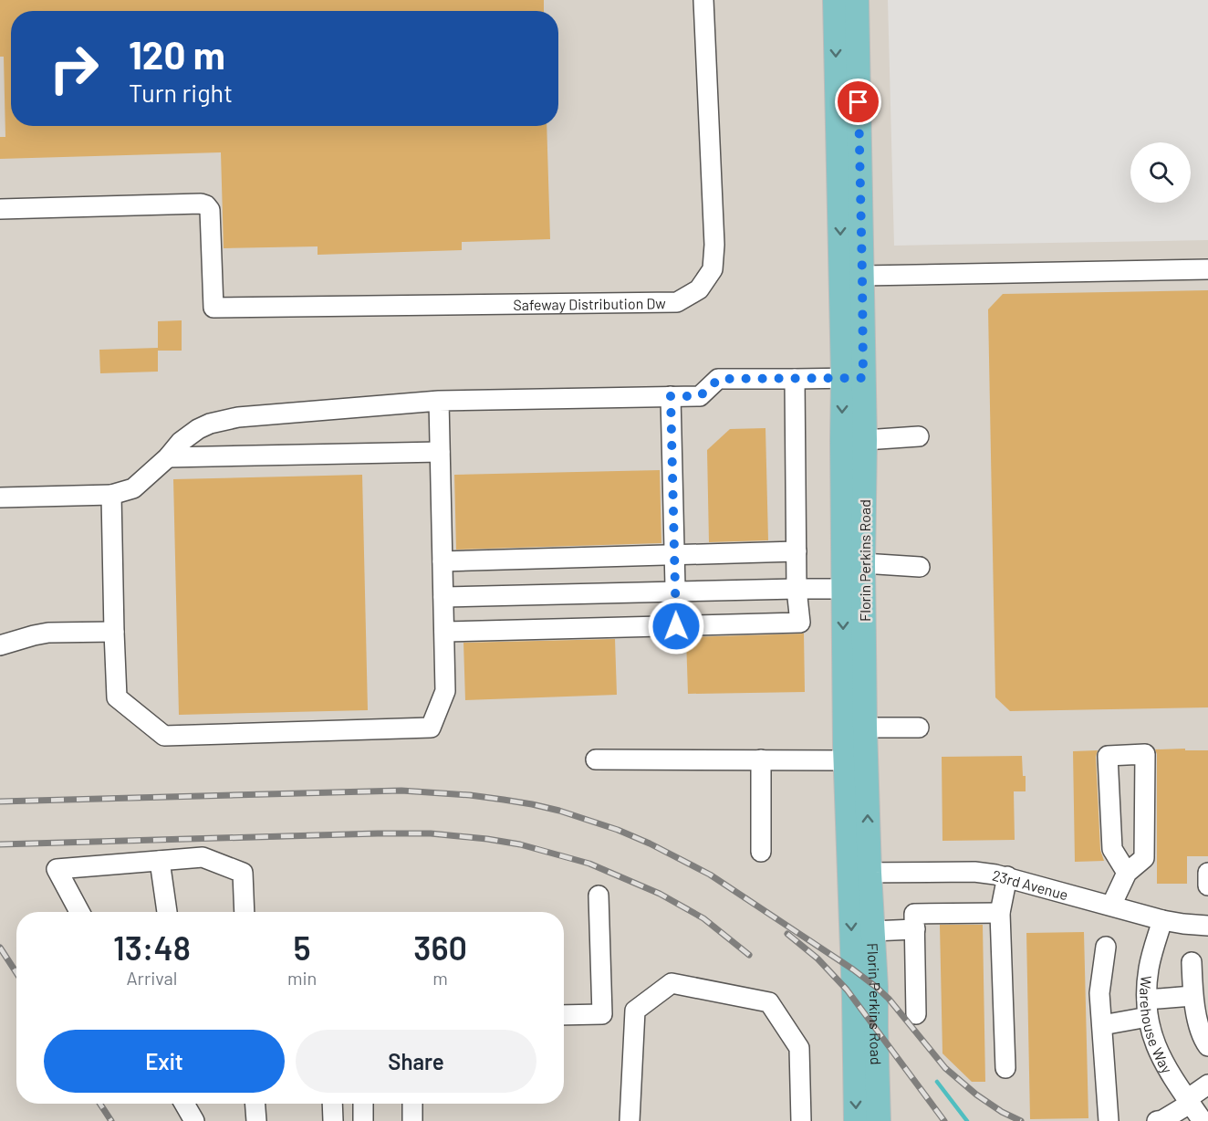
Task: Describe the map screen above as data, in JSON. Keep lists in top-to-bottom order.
{
  "streets": {
    "main road": ["Florin Perkins Road"],
    "street": ["Safeway Distribution Dw", "23rd Avenue", "Warehouse Way"]
  },
  "crossings": [
    ["Florin Perkins Road", "23rd Avenue"],
    ["23rd Avenue", "Warehouse Way"]
  ],
  "page": {
    "turn": ["120 m", "Turn right"],
    "eta": [
      "13:48",
      "Arrival",
      "5",
      "min",
      "360",
      "m"
    ],
    "buttons": ["Exit", "Share"]
  }
}
